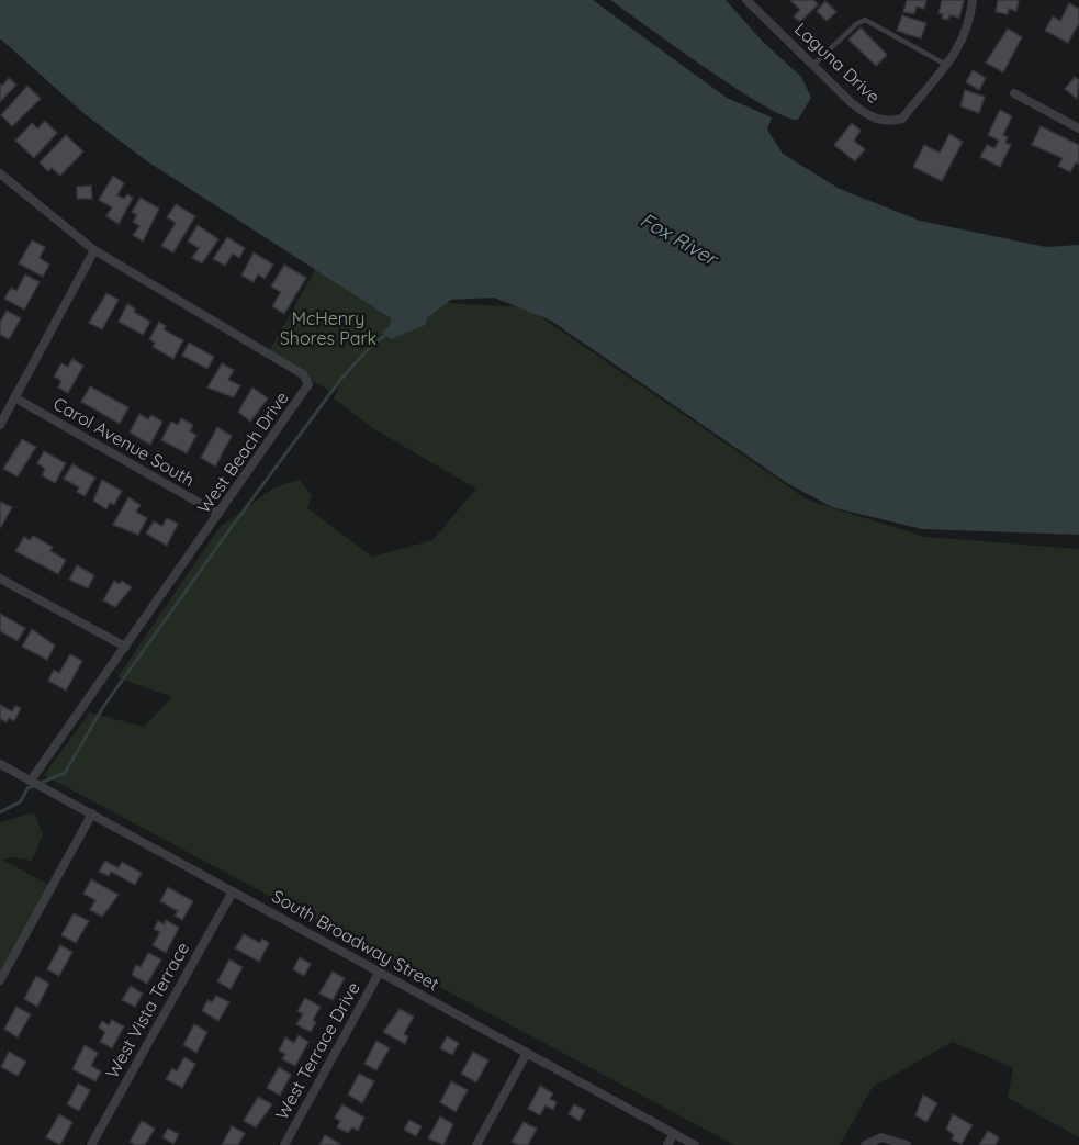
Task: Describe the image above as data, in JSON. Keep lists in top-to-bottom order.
{
  "streets": {
    "street": [
      "Laguna Drive",
      "Carol Avenue South",
      "West Beach Drive",
      "South Broadway Street",
      "West Vista Terrace",
      "West Terrace Drive"
    ]
  },
  "crossings": [
    ["Carol Avenue South", "West Beach Drive"],
    ["West Beach Drive", "South Broadway Street"],
    ["South Broadway Street", "West Vista Terrace"],
    ["South Broadway Street", "West Terrace Drive"]
  ],
  "water": ["Fox River"],
  "parks": ["McHenry Shores Park"]
}
